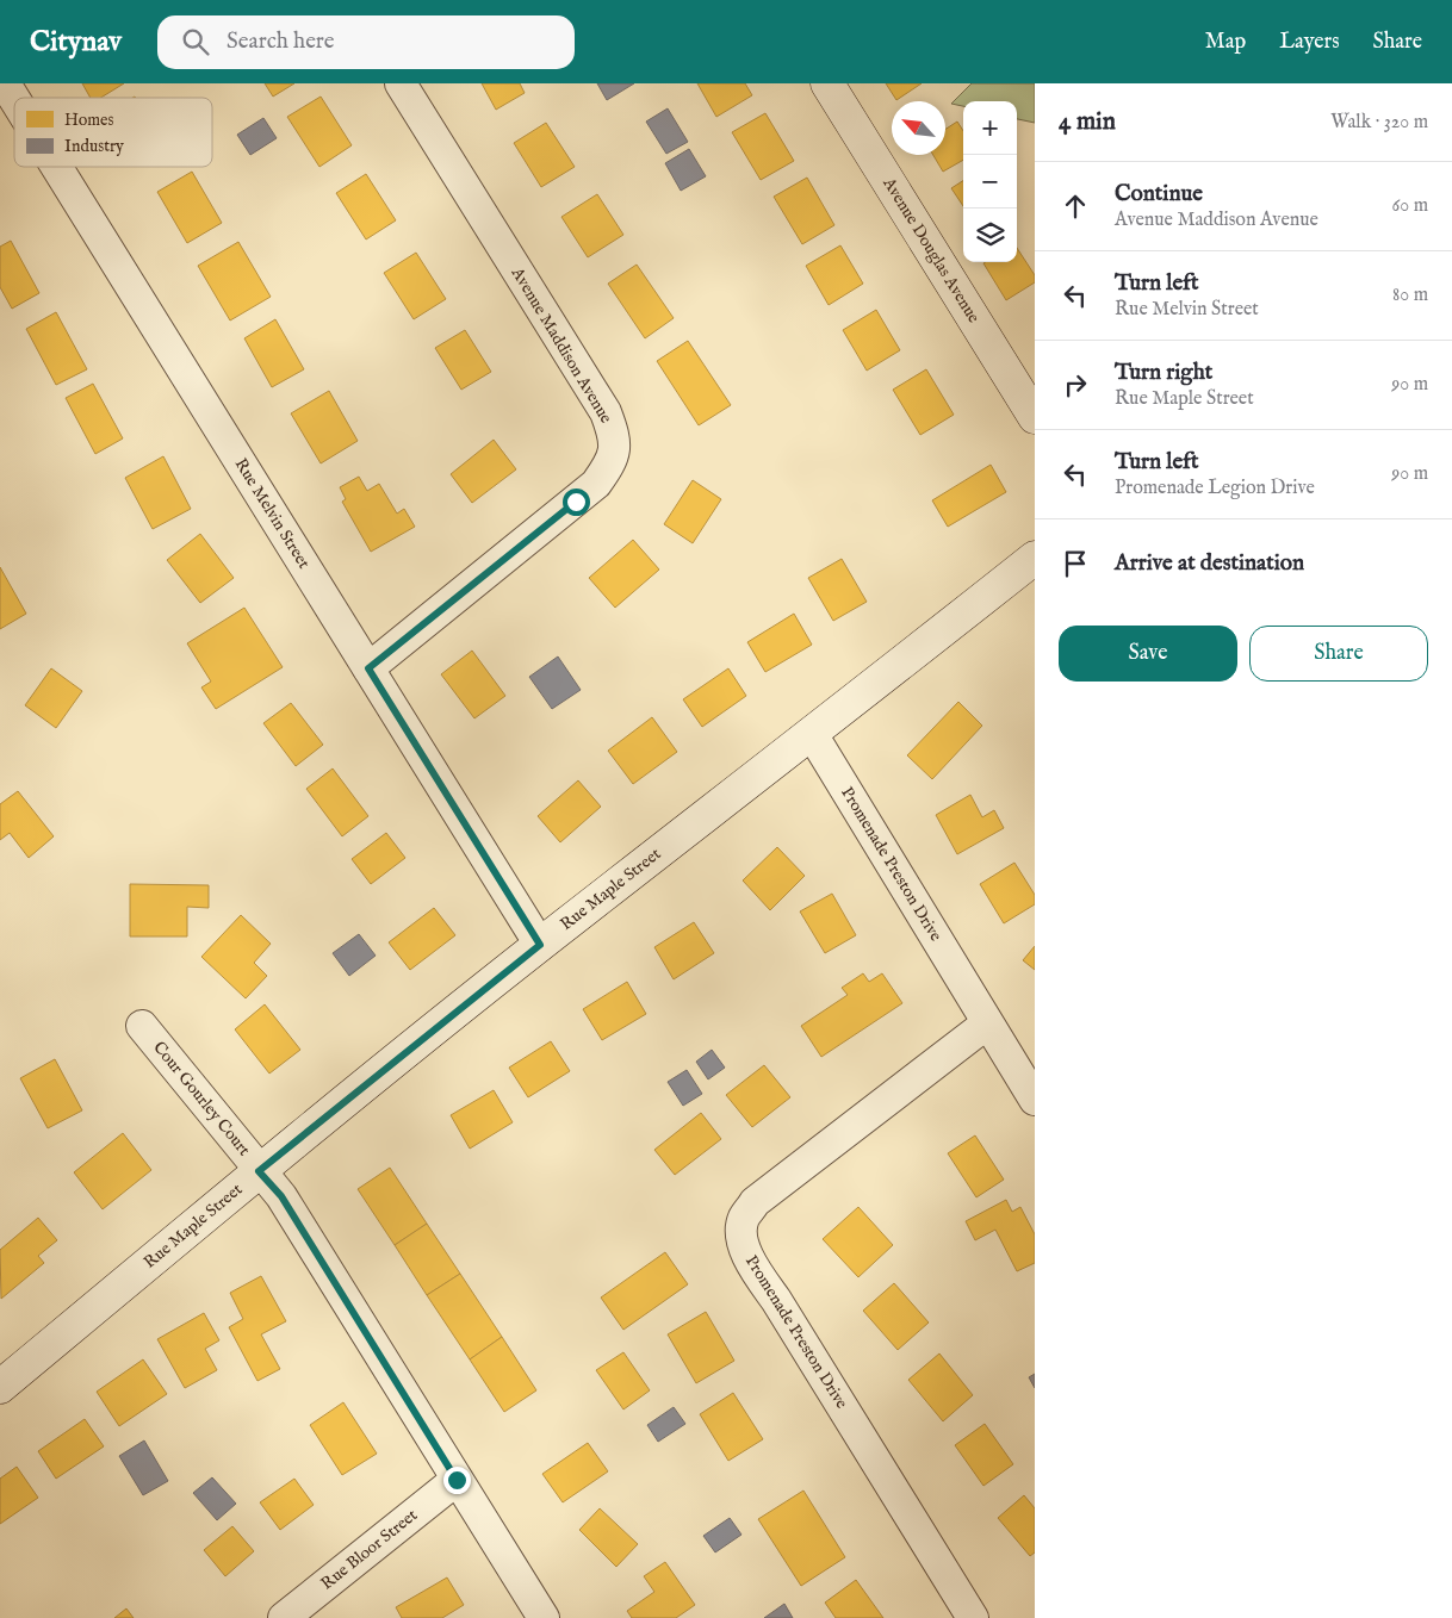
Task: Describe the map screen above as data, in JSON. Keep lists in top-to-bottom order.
{
  "streets": {
    "street": [
      "Avenue Douglas Avenue",
      "Avenue Maddison Avenue",
      "Rue Melvin Street",
      "Promenade Preston Drive",
      "Rue Maple Street",
      "Cour Gourley Court",
      "Rue Bloor Street"
    ]
  },
  "crossings": [
    ["Avenue Maddison Avenue", "Rue Melvin Street"],
    ["Rue Melvin Street", "Rue Maple Street"],
    ["Promenade Preston Drive", "Rue Maple Street"],
    ["Rue Maple Street", "Cour Gourley Court"],
    ["Cour Gourley Court", "Rue Bloor Street"]
  ],
  "legend": ["Homes", "Industry"],
  "north": "top left",
  "page": {
    "header": "Citynav",
    "search": "Search here",
    "nav": ["Map", "Layers", "Share"],
    "heading": ["4 min", "Walk · 320 m"],
    "map_buttons": ["+", "−"],
    "list": [
      ["Continue", "Avenue Maddison Avenue", "60 m"],
      ["Turn left", "Rue Melvin Street", "80 m"],
      ["Turn right", "Rue Maple Street", "90 m"],
      ["Turn left", "Promenade Legion Drive", "90 m"],
      "Arrive at destination"
    ],
    "buttons": ["Save", "Share"]
  }
}
